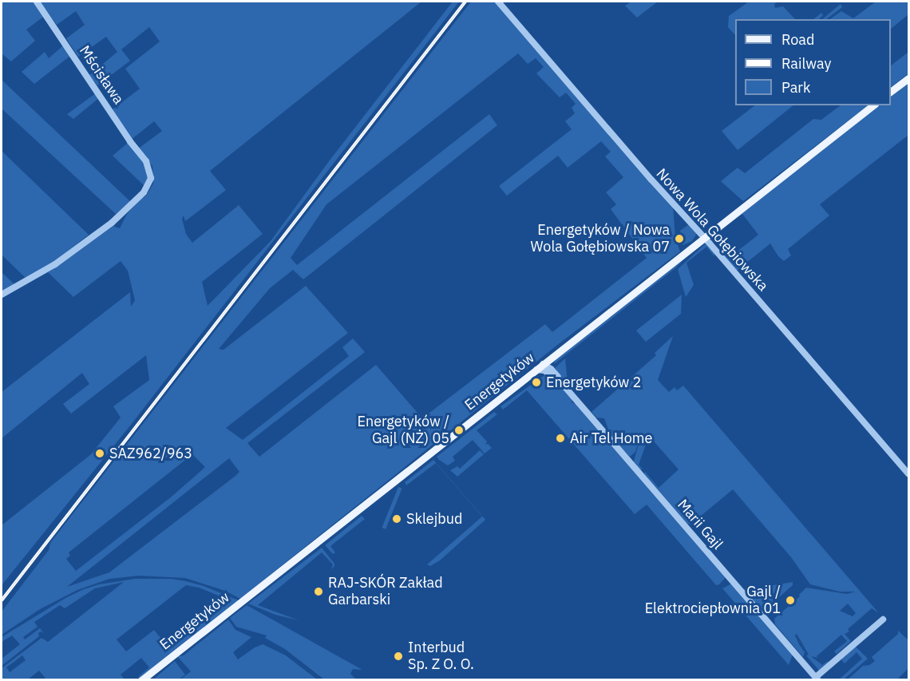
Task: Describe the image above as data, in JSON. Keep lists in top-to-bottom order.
{
  "streets": {
    "main road": ["Energetyków"],
    "street": ["Mścisława", "Nowa Wola Gołębiowska", "Marii Gajl"]
  },
  "crossings": [
    ["Nowa Wola Gołębiowska", "Energetyków"],
    ["Energetyków", "Marii Gajl"]
  ],
  "places": [
    "Energetyków / Nowa Wola Gołębiowska 07",
    "Energetyków 2",
    "Energetyków / Gajl (NŻ) 05",
    "Air Tel Home",
    "SAZ962/963",
    "Sklejbud",
    "RAJ-SKÓR Zakład Garbarski",
    "Gajl / Elektrociepłownia 01",
    "Interbud Sp. Z O. O."
  ],
  "legend": ["Road", "Railway", "Park"]
}
